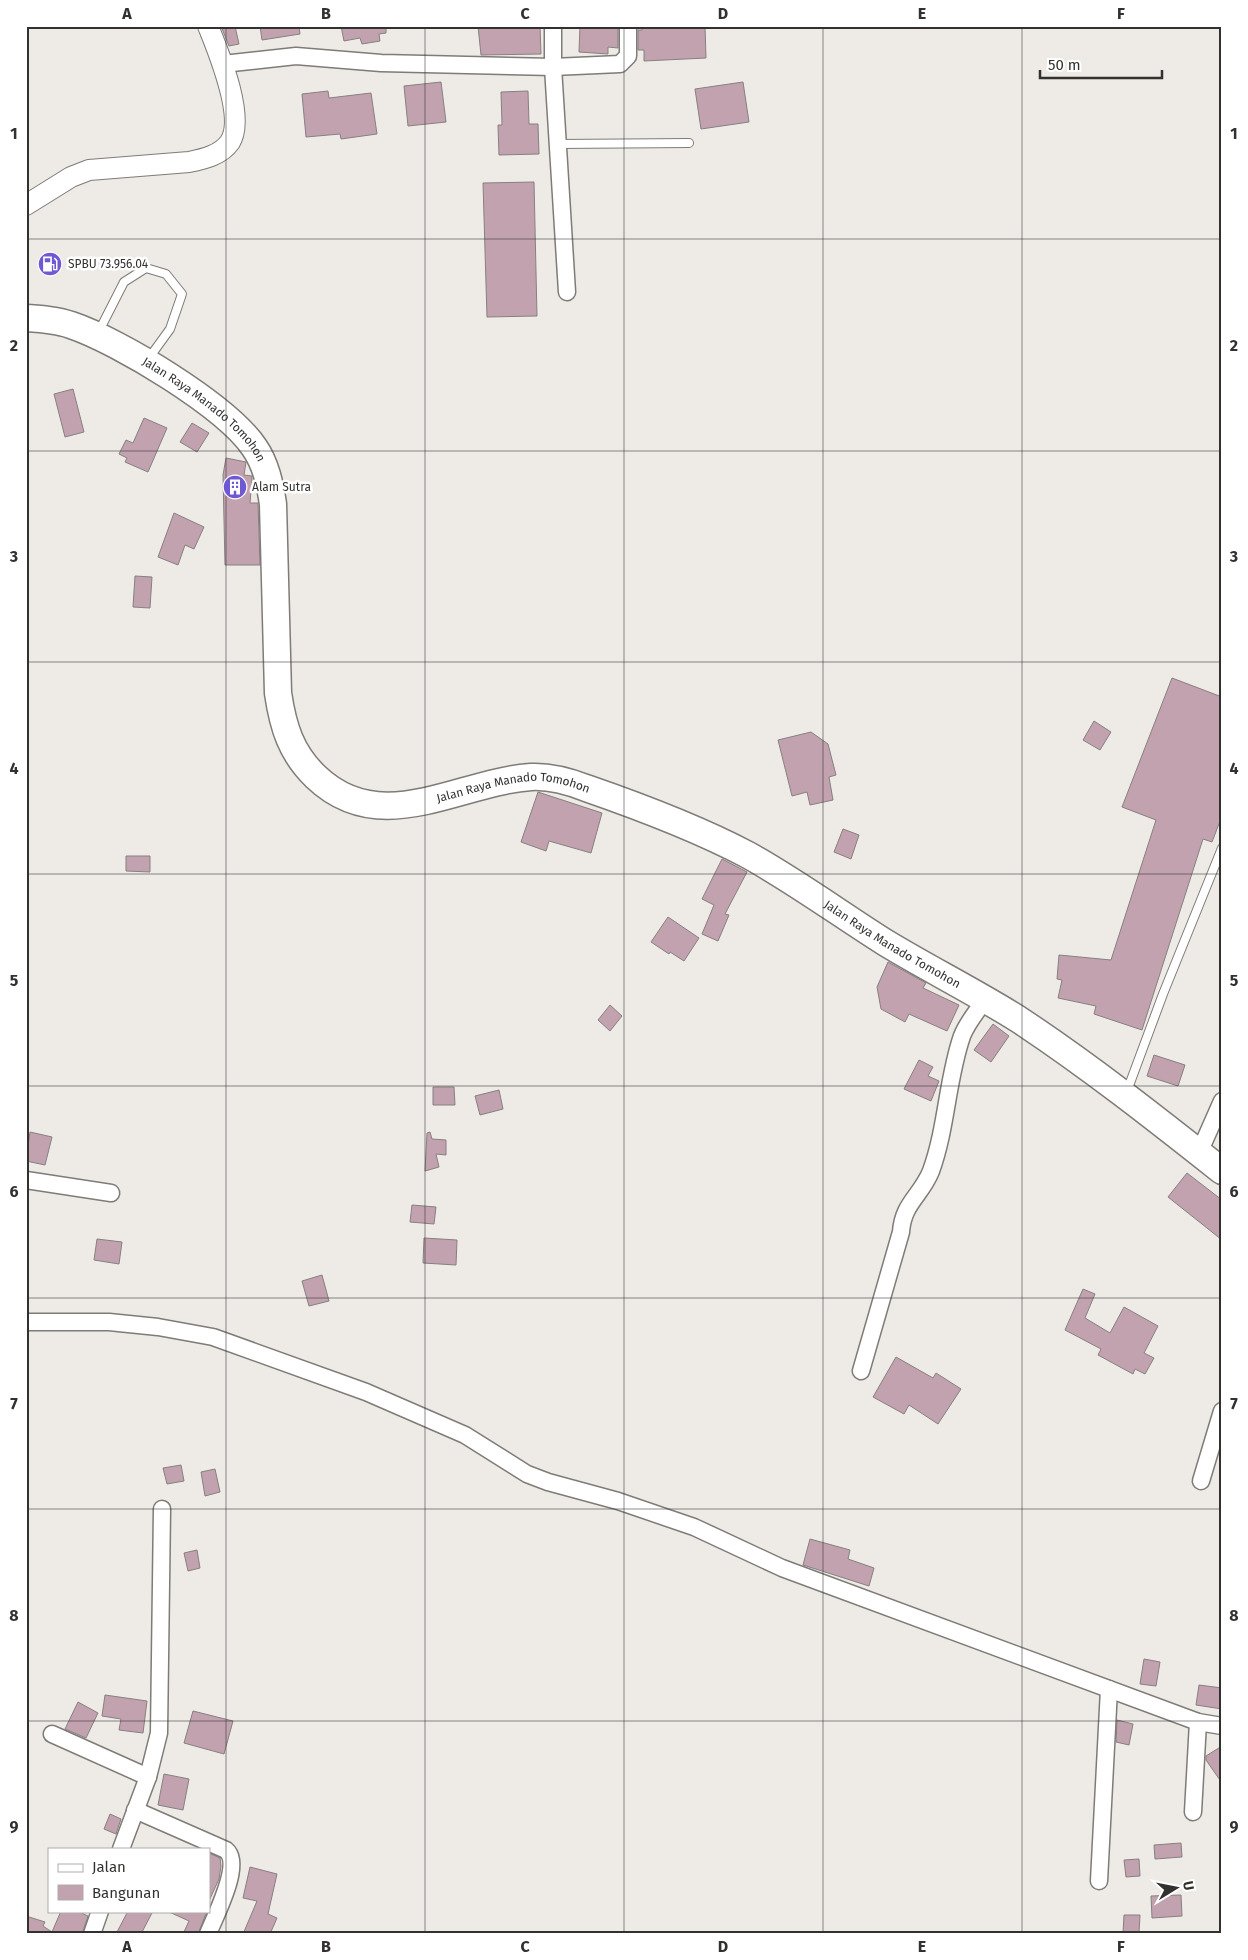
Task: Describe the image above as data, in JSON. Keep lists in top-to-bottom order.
{
  "streets": {
    "highway": ["Jalan Raya Manado Tomohon"]
  },
  "places": {
    "fuel station": ["SPBU 73.956.04"],
    "building": ["Alam Sutra"]
  },
  "legend": ["Jalan", "Bangunan"],
  "scale_bar": "50 m",
  "north": "right",
  "grid": {
    "columns": [
      "A",
      "B",
      "C",
      "D",
      "E",
      "F"
    ],
    "rows": [
      "1",
      "2",
      "3",
      "4",
      "5",
      "6",
      "7",
      "8",
      "9"
    ]
  }
}
